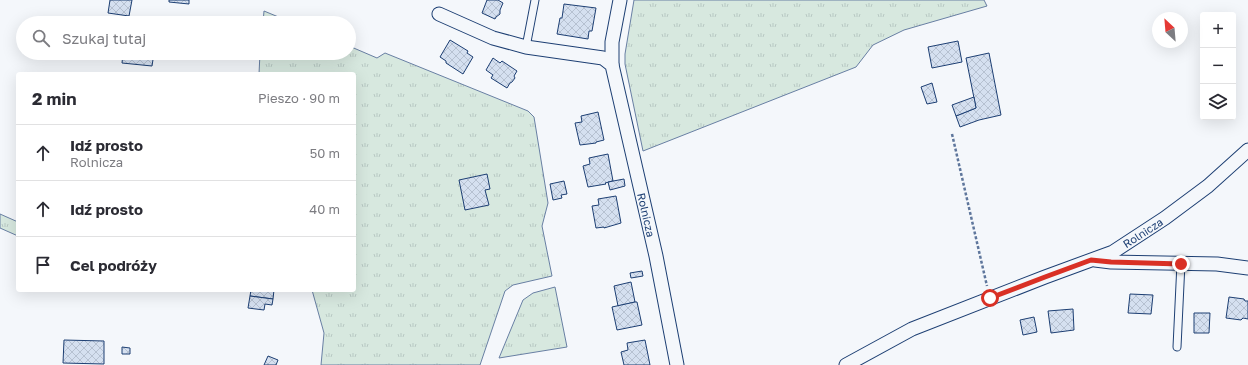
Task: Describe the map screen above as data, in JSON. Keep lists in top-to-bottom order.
{
  "streets": {
    "street": ["Rolnicza"]
  },
  "north": "top left",
  "page": {
    "map_buttons": ["+", "−"],
    "search": "Szukaj tutaj",
    "heading": ["2 min", "Pieszo · 90 m"],
    "list": [
      ["Idź prosto", "Rolnicza", "50 m"],
      ["Idź prosto", "40 m"],
      "Cel podróży"
    ]
  }
}
